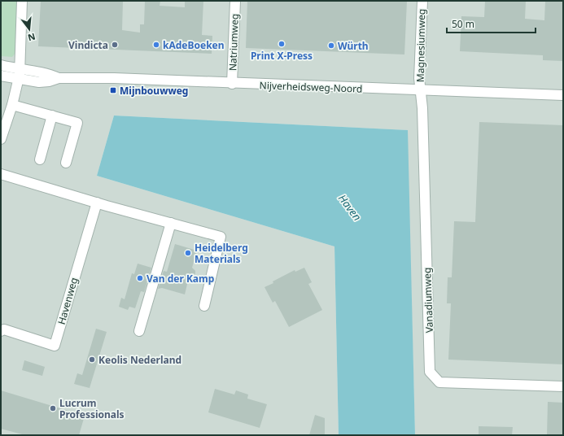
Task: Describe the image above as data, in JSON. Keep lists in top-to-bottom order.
{
  "streets": {
    "street": [
      "Natriumweg",
      "Magnesiumweg",
      "Nijverheidsweg-Noord",
      "Vanadiumweg",
      "Havenweg"
    ]
  },
  "crossings": [
    ["Natriumweg", "Nijverheidsweg-Noord"],
    ["Magnesiumweg", "Nijverheidsweg-Noord"],
    ["Magnesiumweg", "Vanadiumweg"],
    ["Nijverheidsweg-Noord", "Vanadiumweg"]
  ],
  "water": ["Haven"],
  "places": {
    "other": [
      "Print X-Press",
      "Vindicta",
      "kAdeBoeken",
      "Würth",
      "Heidelberg Materials",
      "Van der Kamp",
      "Keolis Nederland",
      "Lucrum Professionals"
    ],
    "transit": ["Mijnbouwweg"]
  },
  "scale_bar": "50 m",
  "north": "bottom"
}
